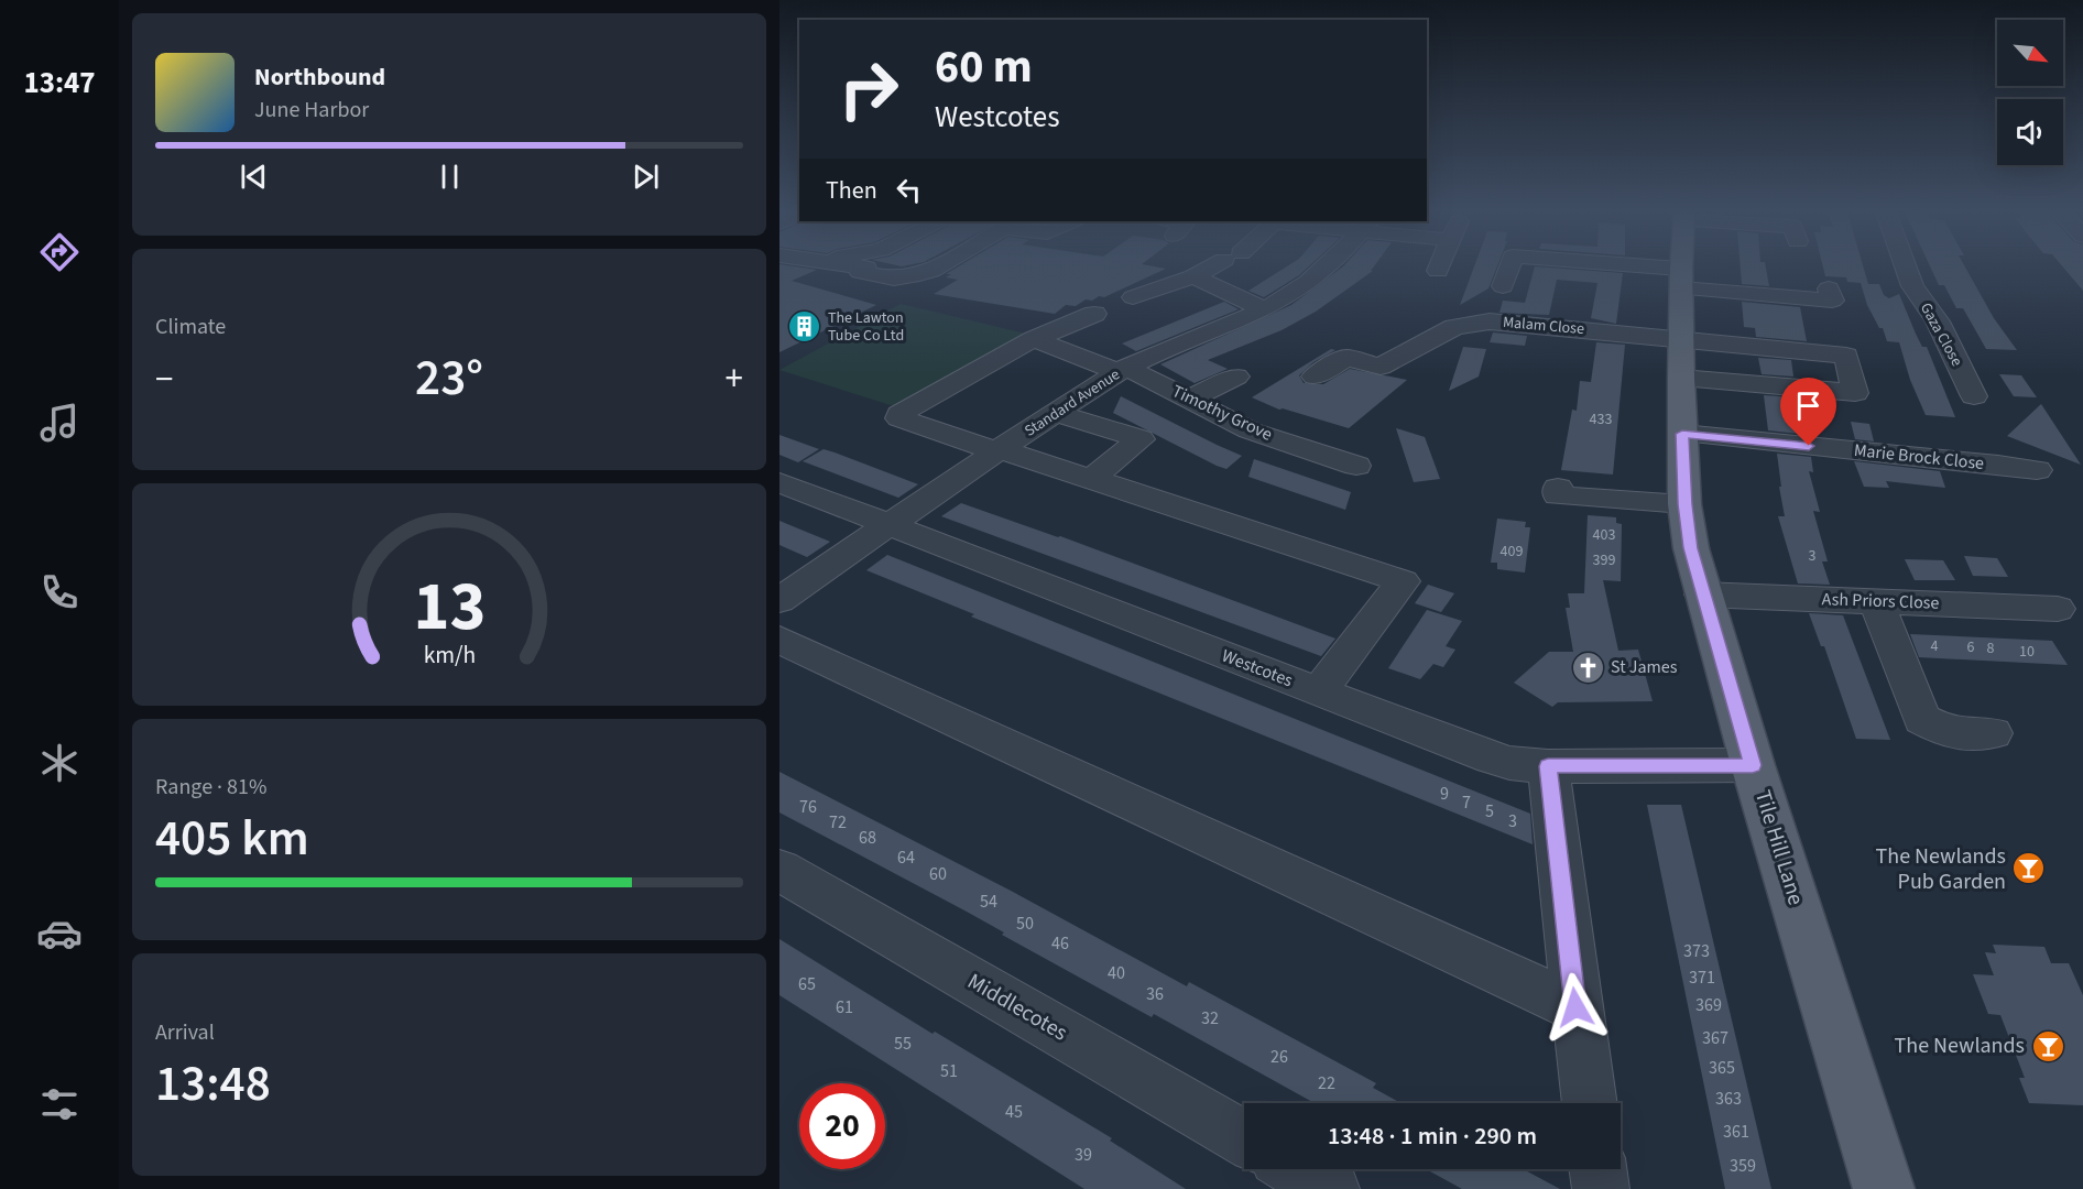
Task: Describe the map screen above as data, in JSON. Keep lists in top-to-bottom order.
{
  "streets": {
    "main road": ["Tile Hill Lane"],
    "street": [
      "Malam Close",
      "Gaza Close",
      "Standard Avenue",
      "Timothy Grove",
      "Marie Brock Close",
      "Ash Priors Close",
      "Westcotes",
      "Middlecotes"
    ]
  },
  "crossings": [
    ["Malam Close", "Tile Hill Lane"],
    ["Standard Avenue", "Timothy Grove"],
    ["Standard Avenue", "Westcotes"],
    ["Marie Brock Close", "Tile Hill Lane"],
    ["Ash Priors Close", "Tile Hill Lane"],
    ["Westcotes", "Tile Hill Lane"]
  ],
  "places": {
    "building": ["The Lawton Tube Co Ltd"],
    "church": ["St James"],
    "bar": ["The Newlands Pub Garden", "The Newlands"]
  },
  "house_numbers": [
    "433",
    "403",
    "409",
    "3",
    "399",
    "4",
    "6",
    "8",
    "10",
    "9",
    "7",
    "76",
    "5",
    "3",
    "72",
    "68",
    "64",
    "60",
    "54",
    "50",
    "46",
    "373",
    "40",
    "371",
    "65",
    "36",
    "369",
    "61",
    "32",
    "367",
    "55",
    "26",
    "365",
    "51",
    "22",
    "363",
    "45",
    "361",
    "39",
    "359"
  ],
  "north": "bottom right",
  "page": {
    "tabs": "13:47",
    "turn": ["60 m", "Westcotes"],
    "song": ["Northbound", "June Harbor"],
    "then": "Then",
    "tile": [
      "Climate",
      ["Range · 81%", "405 km"],
      ["Arrival", "13:48"]
    ],
    "heat": ["−", "23°", "+"],
    "limit": "20",
    "trip": "13:48 · 1 min · 290 m",
    "gauge": ["13", "km/h"]
  }
}
